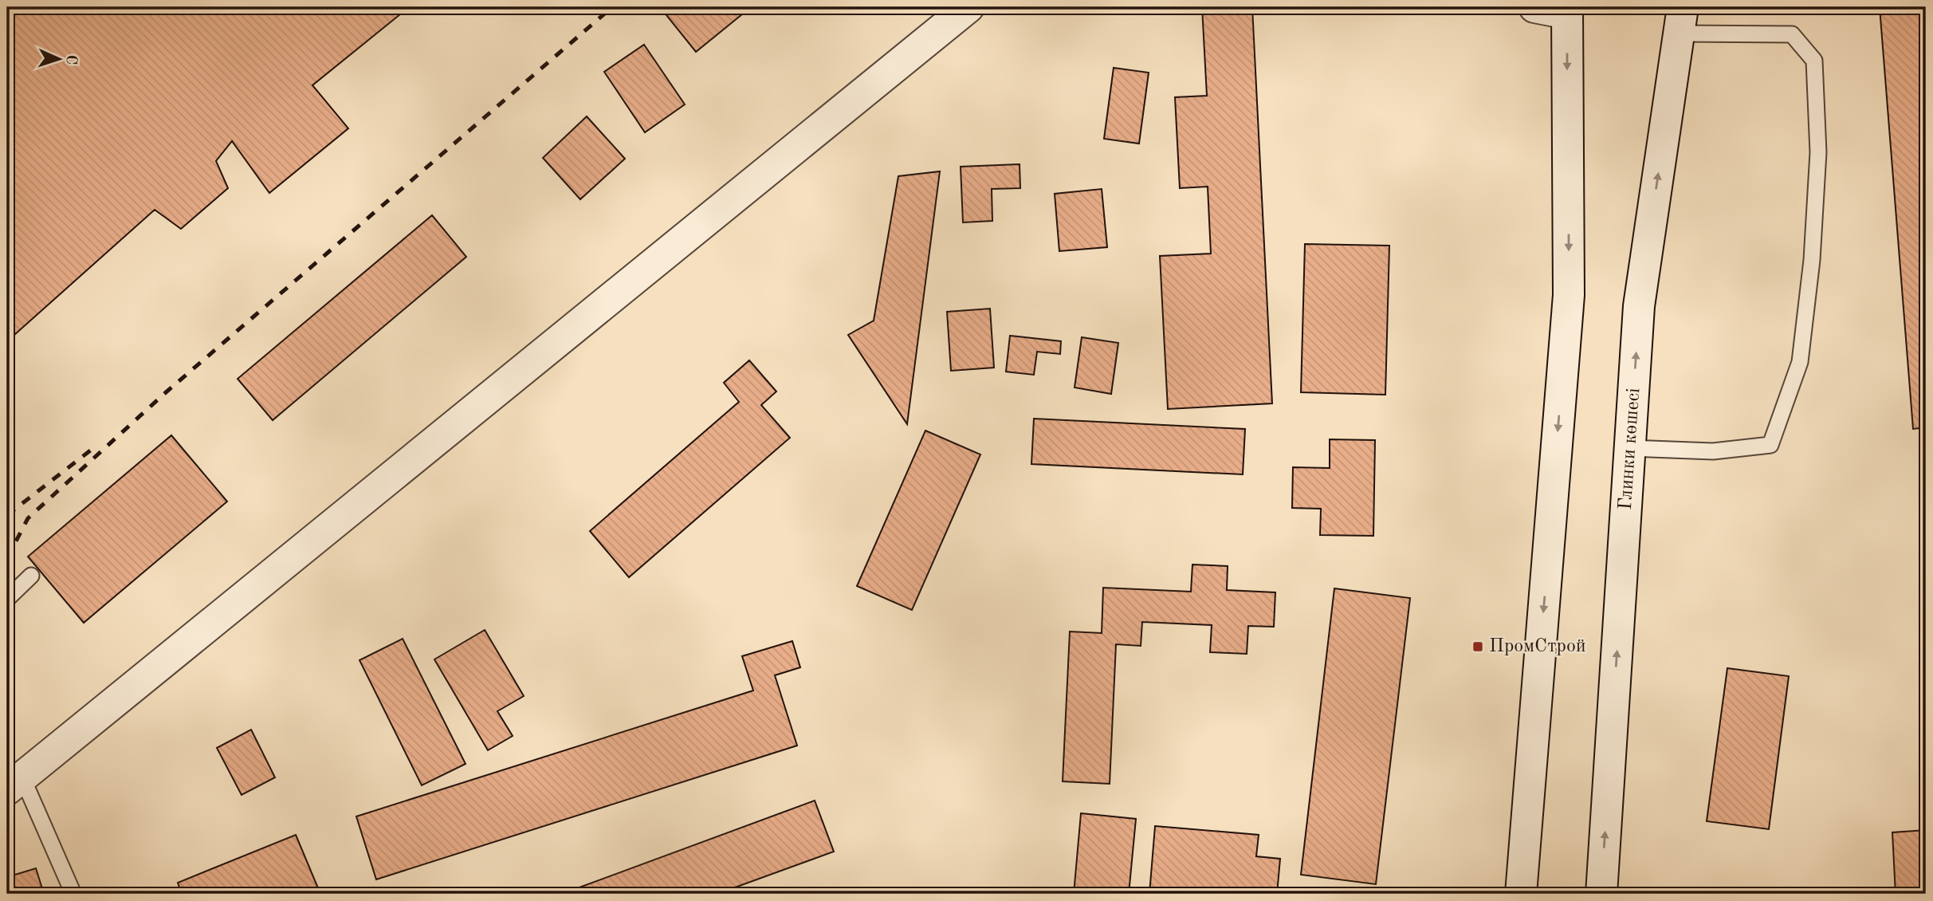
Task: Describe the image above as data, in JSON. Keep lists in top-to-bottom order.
{
  "streets": {
    "main road": ["Глинки көшесі"]
  },
  "places": {
    "transit": ["ПромСтрой"]
  },
  "north": "right"
}
